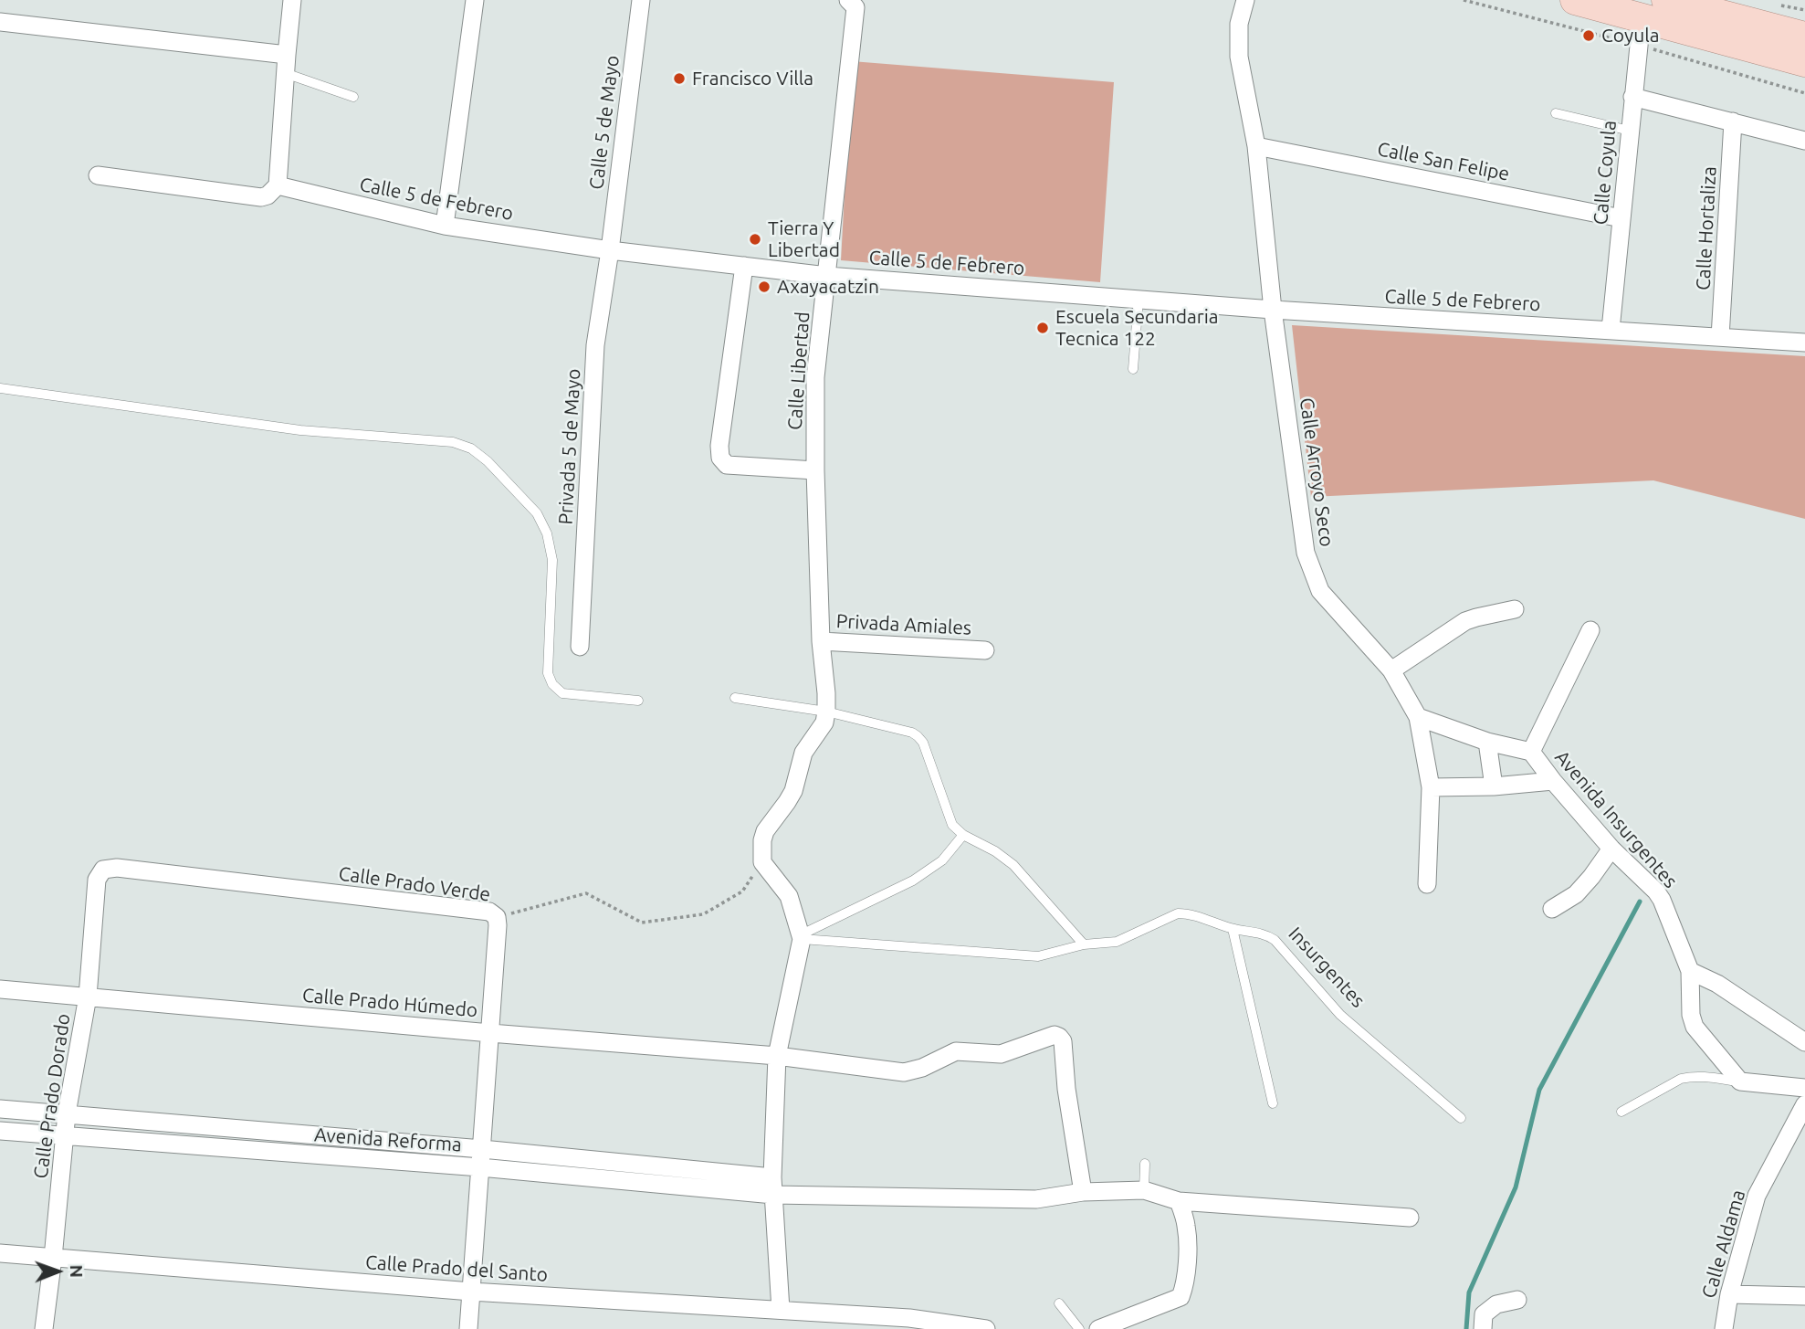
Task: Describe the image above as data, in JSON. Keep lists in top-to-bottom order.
{
  "streets": {
    "street": [
      "Calle 5 de Mayo",
      "Calle San Felipe",
      "Calle Coyula",
      "Calle 5 de Febrero",
      "Calle Hortaliza",
      "Calle Libertad",
      "Privada 5 de Mayo",
      "Calle Arroyo Seco",
      "Privada Amiales",
      "Avenida Insurgentes",
      "Calle Prado Verde",
      "Calle Prado Húmedo",
      "Calle Prado Dorado",
      "Avenida Reforma",
      "Calle Aldama",
      "Calle Prado del Santo"
    ],
    "lane": ["Insurgentes"]
  },
  "crossings": [
    ["Calle 5 de Mayo", "Calle 5 de Febrero"],
    ["Calle 5 de Mayo", "Privada 5 de Mayo"],
    ["Calle San Felipe", "Calle Coyula"],
    ["Calle San Felipe", "Calle Arroyo Seco"],
    ["Calle Coyula", "Calle 5 de Febrero"],
    ["Calle 5 de Febrero", "Calle Hortaliza"],
    ["Calle 5 de Febrero", "Calle Libertad"],
    ["Calle 5 de Febrero", "Privada 5 de Mayo"],
    ["Calle 5 de Febrero", "Calle Arroyo Seco"],
    ["Calle Libertad", "Privada Amiales"],
    ["Calle Libertad", "Insurgentes"],
    ["Calle Arroyo Seco", "Avenida Insurgentes"],
    ["Calle Prado Verde", "Calle Prado Dorado"],
    ["Calle Prado Húmedo", "Calle Prado Dorado"],
    ["Calle Prado Dorado", "Avenida Reforma"],
    ["Calle Prado Dorado", "Calle Prado del Santo"]
  ],
  "places": [
    "Coyula",
    "Francisco Villa",
    "Tierra Y Libertad",
    "Axayacatzin",
    "Escuela Secundaria Tecnica 122"
  ],
  "north": "right"
}
